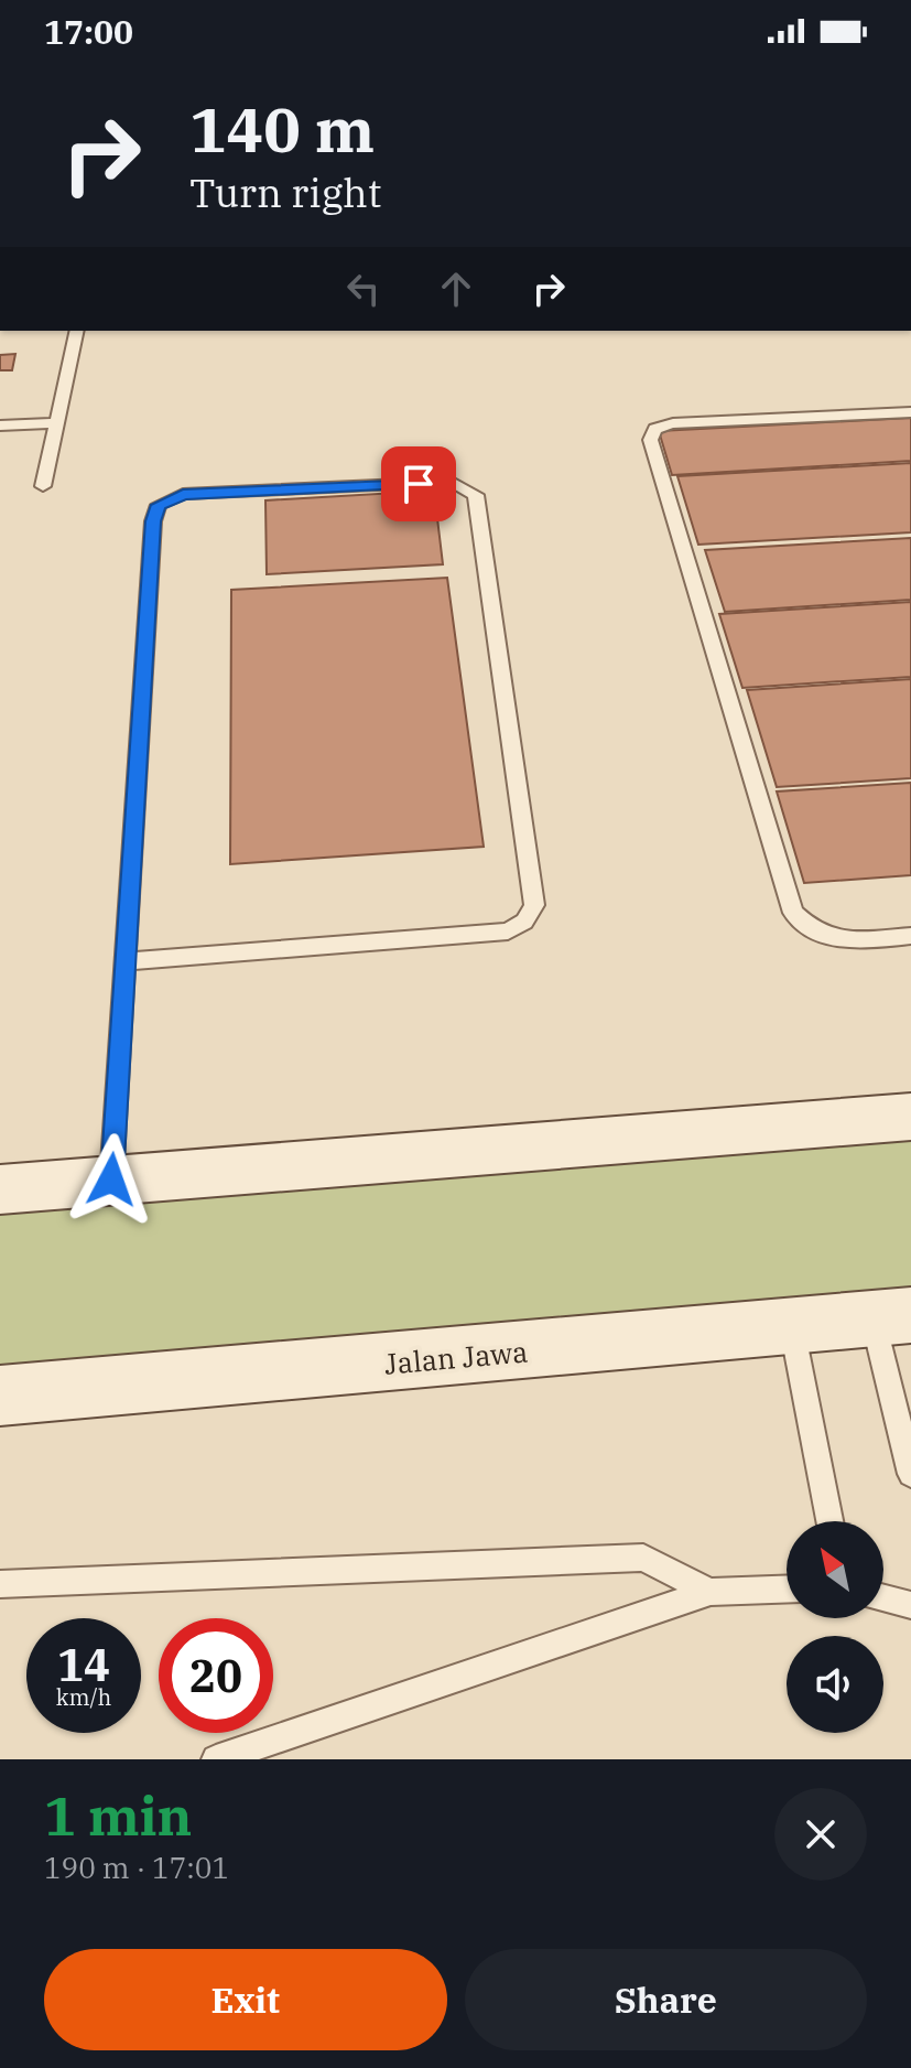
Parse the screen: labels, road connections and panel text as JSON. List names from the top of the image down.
{
  "streets": {
    "street": ["Jalan Jawa"]
  },
  "north": "top left",
  "page": {
    "status": "17:00",
    "turn": ["140 m", "Turn right"],
    "speed": "14 km/h",
    "limit": "20",
    "heading": ["1 min", "190 m · 17:01"],
    "buttons": ["Exit", "Share"]
  }
}
